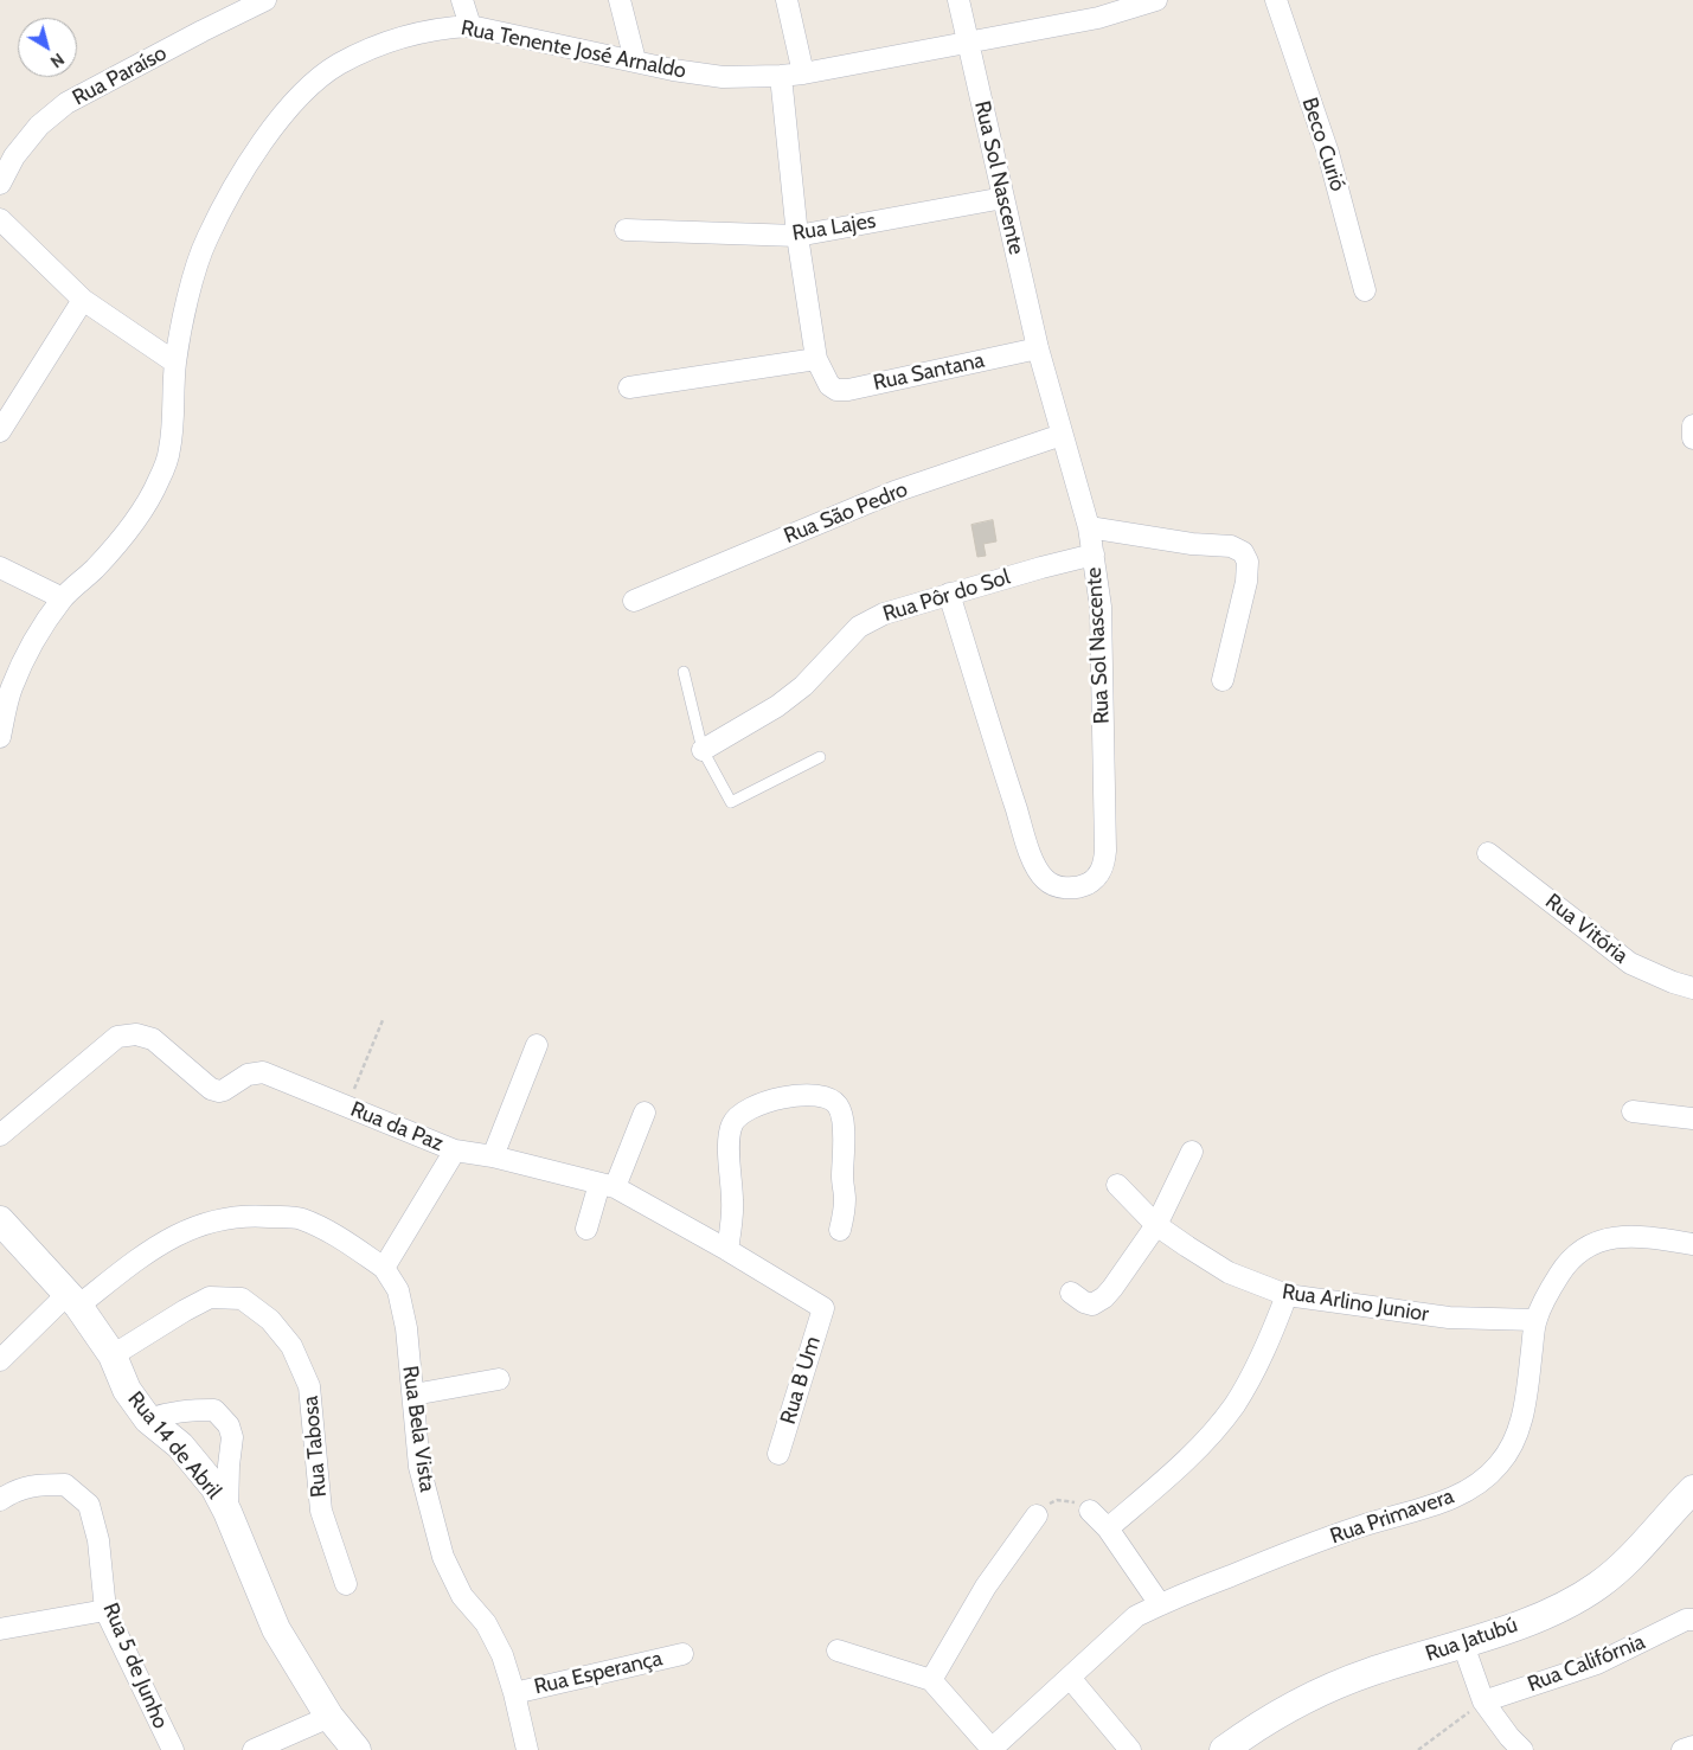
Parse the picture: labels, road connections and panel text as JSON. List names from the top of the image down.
{
  "streets": {
    "street": [
      "Rua Tenente José Arnaldo",
      "Rua Paraíso",
      "Beco Curió",
      "Rua Sol Nascente",
      "Rua Lajes",
      "Rua Santana",
      "Rua São Pedro",
      "Rua Pôr do Sol",
      "Rua Vitória",
      "Rua da Paz",
      "Rua Arlino Junior",
      "Rua B Um",
      "Rua Bela Vista",
      "Rua 14 de Abril",
      "Rua Tabosa",
      "Rua Primavera",
      "Rua Jatubú",
      "Rua Califórnia",
      "Rua 5 de Junho",
      "Rua Esperança"
    ]
  },
  "crossings": [
    ["Rua Tenente José Arnaldo", "Rua Sol Nascente"],
    ["Rua Sol Nascente", "Rua Lajes"],
    ["Rua Sol Nascente", "Rua Santana"],
    ["Rua Sol Nascente", "Rua São Pedro"],
    ["Rua Sol Nascente", "Rua Pôr do Sol"],
    ["Rua da Paz", "Rua B Um"],
    ["Rua Arlino Junior", "Rua Primavera"],
    ["Rua Bela Vista", "Rua 14 de Abril"],
    ["Rua Bela Vista", "Rua Esperança"],
    ["Rua 14 de Abril", "Rua Tabosa"]
  ],
  "north": "bottom right"
}
